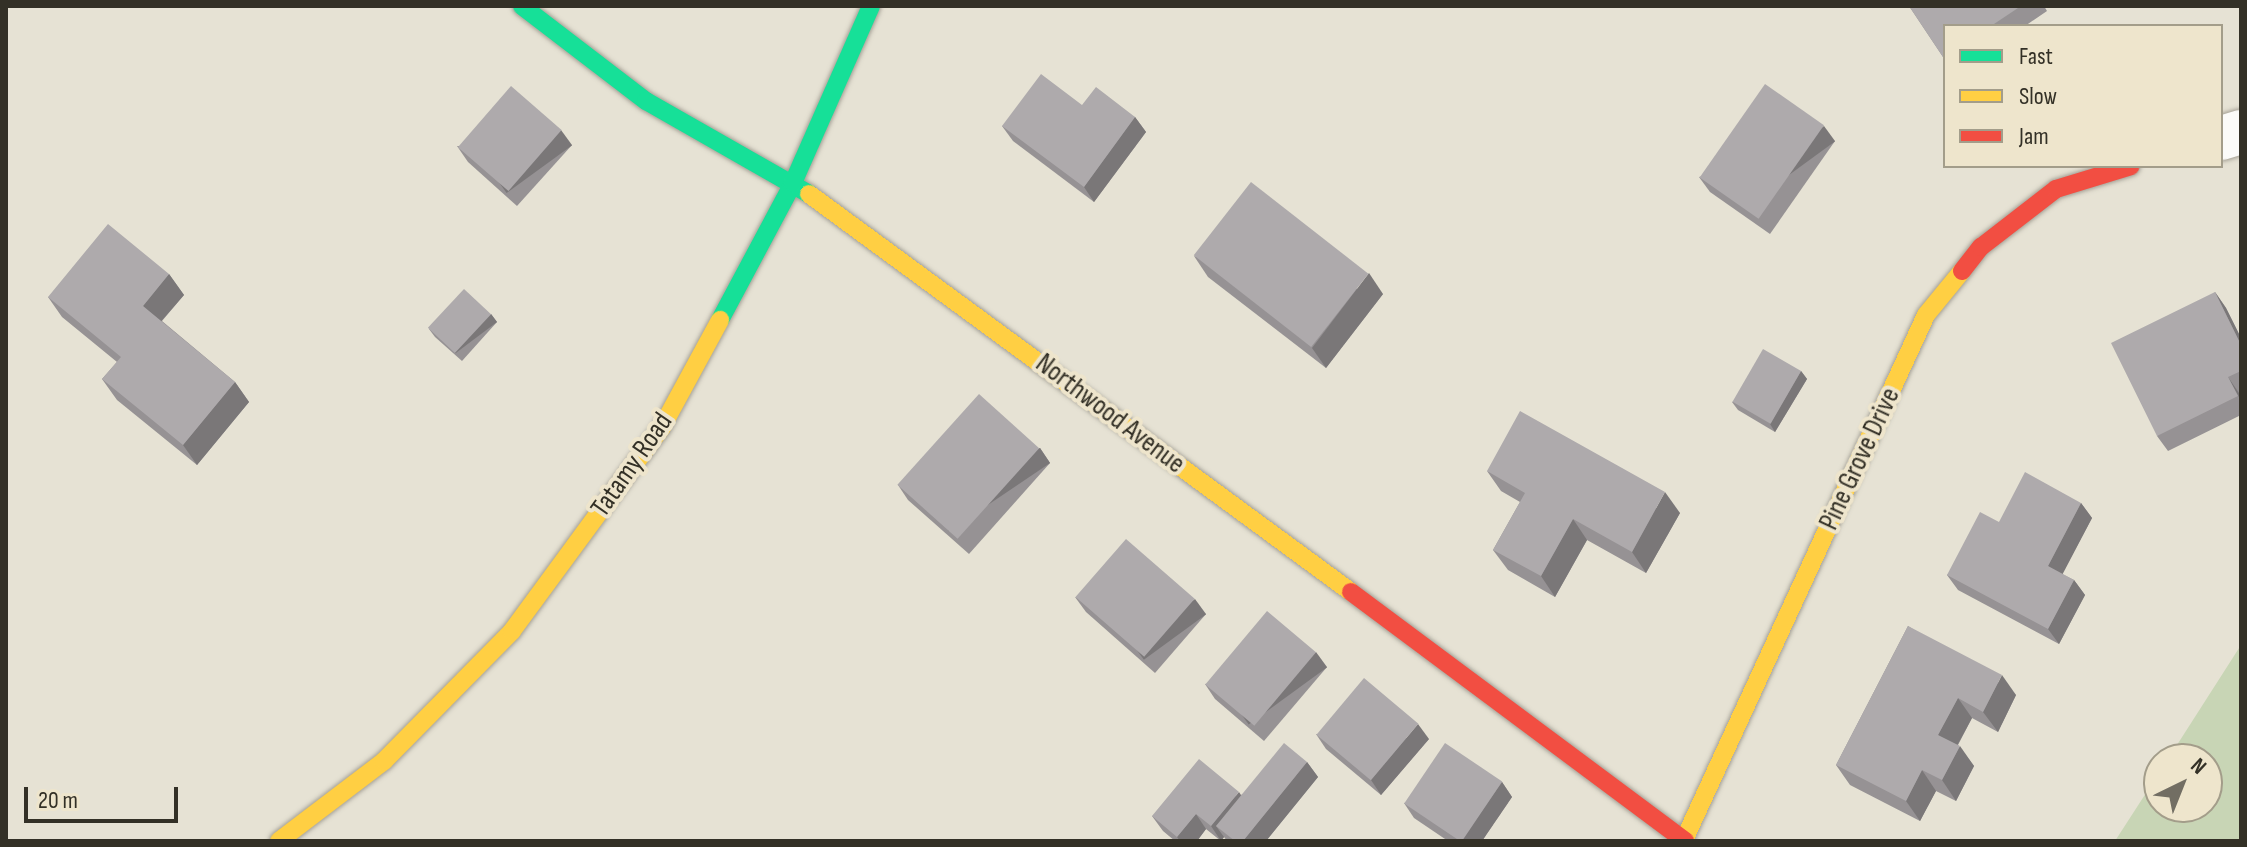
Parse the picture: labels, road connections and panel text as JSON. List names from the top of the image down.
{
  "streets": {
    "street": ["Northwood Avenue", "Pine Grove Drive", "Tatamy Road"]
  },
  "crossings": [
    ["Northwood Avenue", "Pine Grove Drive"],
    ["Northwood Avenue", "Tatamy Road"]
  ],
  "legend": ["Fast", "Slow", "Jam"],
  "scale_bar": "20 m",
  "north": "top right"
}
